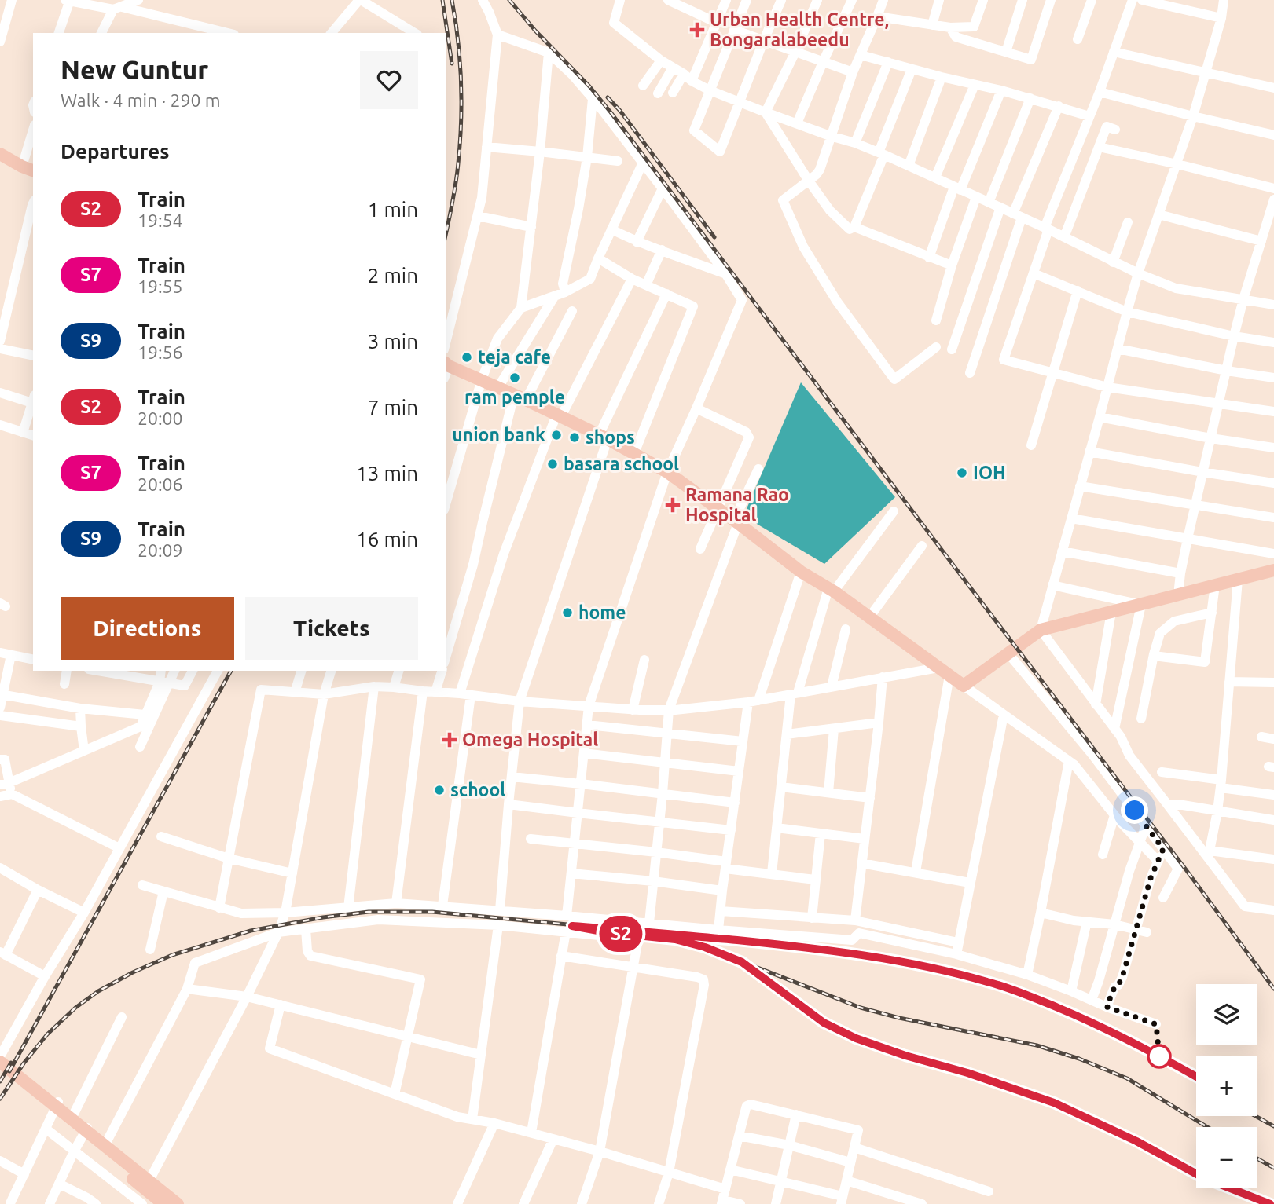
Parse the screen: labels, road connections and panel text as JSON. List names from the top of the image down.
{
  "places": {
    "health": ["Urban Health Centre, Bongaralabeedu", "Ramana Rao Hospital", "Omega Hospital"],
    "other": [
      "teja cafe",
      "ram pemple",
      "union bank",
      "shops",
      "basara school",
      "IOH",
      "home",
      "school"
    ]
  },
  "page": {
    "on_map": "S2",
    "heading": [
      ["New Guntur", "Walk · 4 min · 290 m"],
      "Departures"
    ],
    "list": [
      {
        "mark": "S2",
        "name": "Train",
        "note": "19:54",
        "value": "1 min"
      },
      {
        "mark": "S7",
        "name": "Train",
        "note": "19:55",
        "value": "2 min"
      },
      {
        "mark": "S9",
        "name": "Train",
        "note": "19:56",
        "value": "3 min"
      },
      {
        "mark": "S2",
        "name": "Train",
        "note": "20:00",
        "value": "7 min"
      },
      {
        "mark": "S7",
        "name": "Train",
        "note": "20:06",
        "value": "13 min"
      },
      {
        "mark": "S9",
        "name": "Train",
        "note": "20:09",
        "value": "16 min"
      }
    ],
    "buttons": ["Directions", "Tickets"],
    "map_buttons": ["+", "−"]
  }
}
